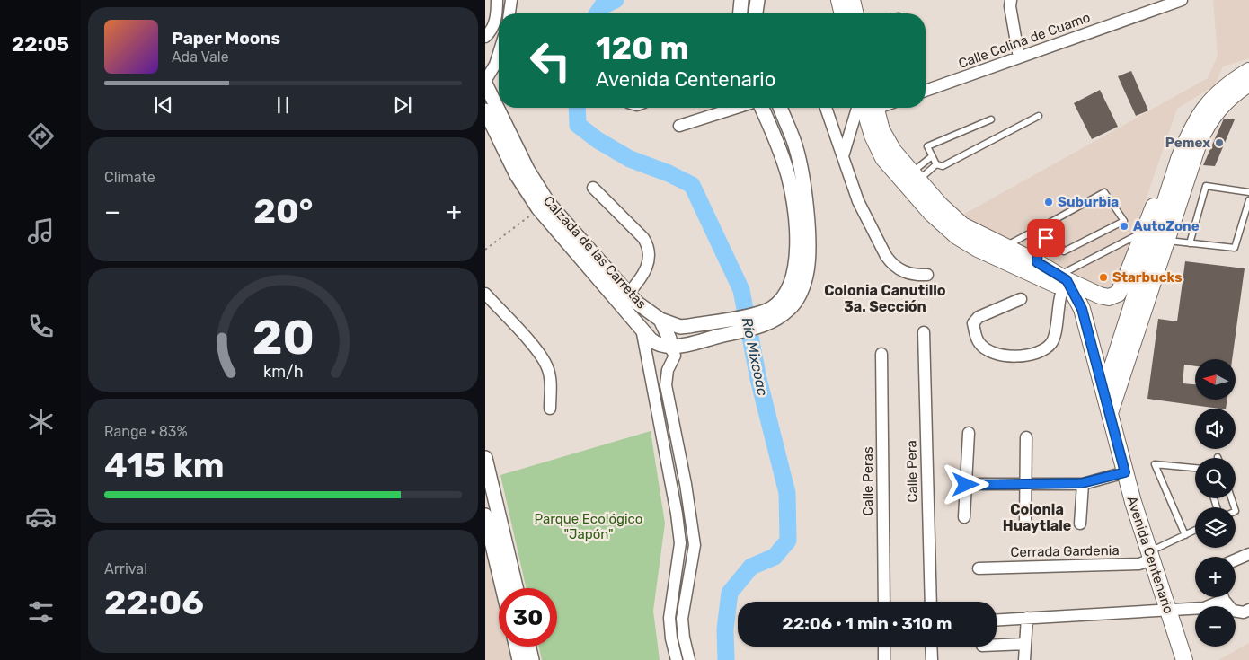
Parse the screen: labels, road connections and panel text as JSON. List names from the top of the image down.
{
  "streets": {
    "main road": ["Avenida Centenario"],
    "street": [
      "Calle Colina de Cuamo",
      "Calzada de las Carretas",
      "Calle Pera",
      "Calle Peras",
      "Cerrada Gardenia"
    ]
  },
  "crossings": [
    ["Cerrada Gardenia", "Avenida Centenario"]
  ],
  "districts": ["Colonia Canutillo 3a. Sección", "Colonia Huaytlale"],
  "water": ["Río Mixcoac"],
  "parks": ["Parque Ecológico \"Japón\""],
  "places": [
    "Pemex",
    "Suburbia",
    "AutoZone",
    "Starbucks"
  ],
  "north": "left",
  "page": {
    "tabs": "22:05",
    "turn": ["120 m", "Avenida Centenario"],
    "song": ["Paper Moons", "Ada Vale"],
    "tile": [
      "Climate",
      ["Range · 83%", "415 km"],
      ["Arrival", "22:06"]
    ],
    "heat": ["−", "20°", "+"],
    "map_buttons": ["+", "−"],
    "limit": "30",
    "trip": "22:06 · 1 min · 310 m",
    "gauge": ["20", "km/h"]
  }
}
